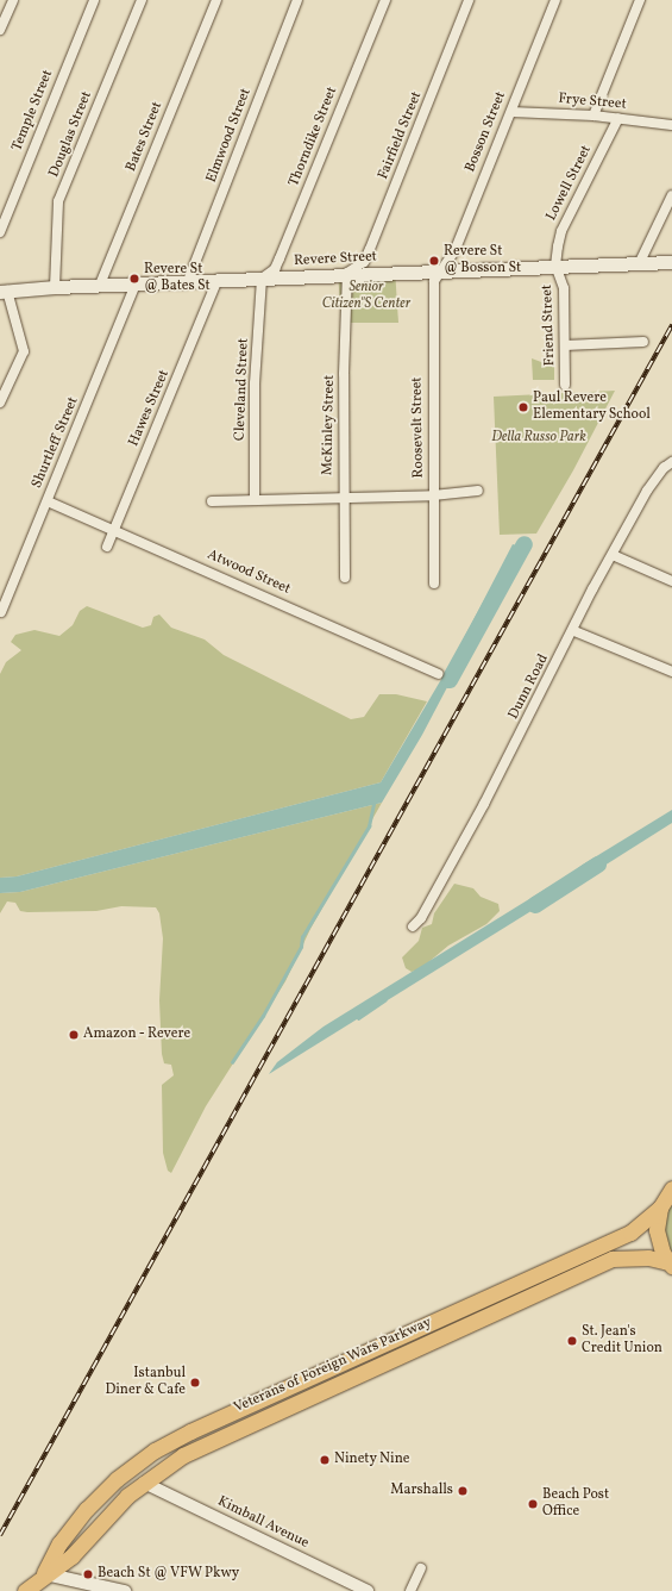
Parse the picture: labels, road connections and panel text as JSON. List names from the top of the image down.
{
  "streets": {
    "highway": ["Veterans of Foreign Wars Parkway"],
    "main road": ["Revere Street"],
    "street": [
      "Frye Street",
      "Temple Street",
      "Bosson Street",
      "Douglas Street",
      "Elmwood Street",
      "Fairfield Street",
      "Bates Street",
      "Thorndike Street",
      "Lowell Street",
      "Friend Street",
      "Cleveland Street",
      "Hawes Street",
      "McKinley Street",
      "Roosevelt Street",
      "Shurtleff Street",
      "Atwood Street",
      "Dunn Road",
      "Kimball Avenue"
    ]
  },
  "crossings": [
    ["Frye Street", "Bosson Street"],
    ["Frye Street", "Lowell Street"],
    ["Bosson Street", "Revere Street"],
    ["Bosson Street", "Roosevelt Street"],
    ["Douglas Street", "Revere Street"],
    ["Elmwood Street", "Revere Street"],
    ["Fairfield Street", "Revere Street"],
    ["Fairfield Street", "McKinley Street"],
    ["Bates Street", "Revere Street"],
    ["Thorndike Street", "Revere Street"],
    ["Thorndike Street", "Cleveland Street"],
    ["Lowell Street", "Revere Street"],
    ["Lowell Street", "Friend Street"],
    ["Revere Street", "Friend Street"],
    ["Revere Street", "Cleveland Street"],
    ["Revere Street", "Hawes Street"],
    ["Revere Street", "McKinley Street"],
    ["Revere Street", "Roosevelt Street"],
    ["Revere Street", "Shurtleff Street"],
    ["Hawes Street", "Atwood Street"],
    ["Shurtleff Street", "Atwood Street"],
    ["Veterans of Foreign Wars Parkway", "Kimball Avenue"]
  ],
  "parks": ["Senior Citizen\"S Center", "Della Russo Park"],
  "places": [
    "Revere St @ Bosson St",
    "Revere St @ Bates St",
    "Paul Revere Elementary School",
    "Amazon - Revere",
    "St. Jean's Credit Union",
    "Istanbul Diner & Cafe",
    "Ninety Nine",
    "Marshalls",
    "Beach Post Office",
    "Beach St @ VFW Pkwy"
  ]
}
